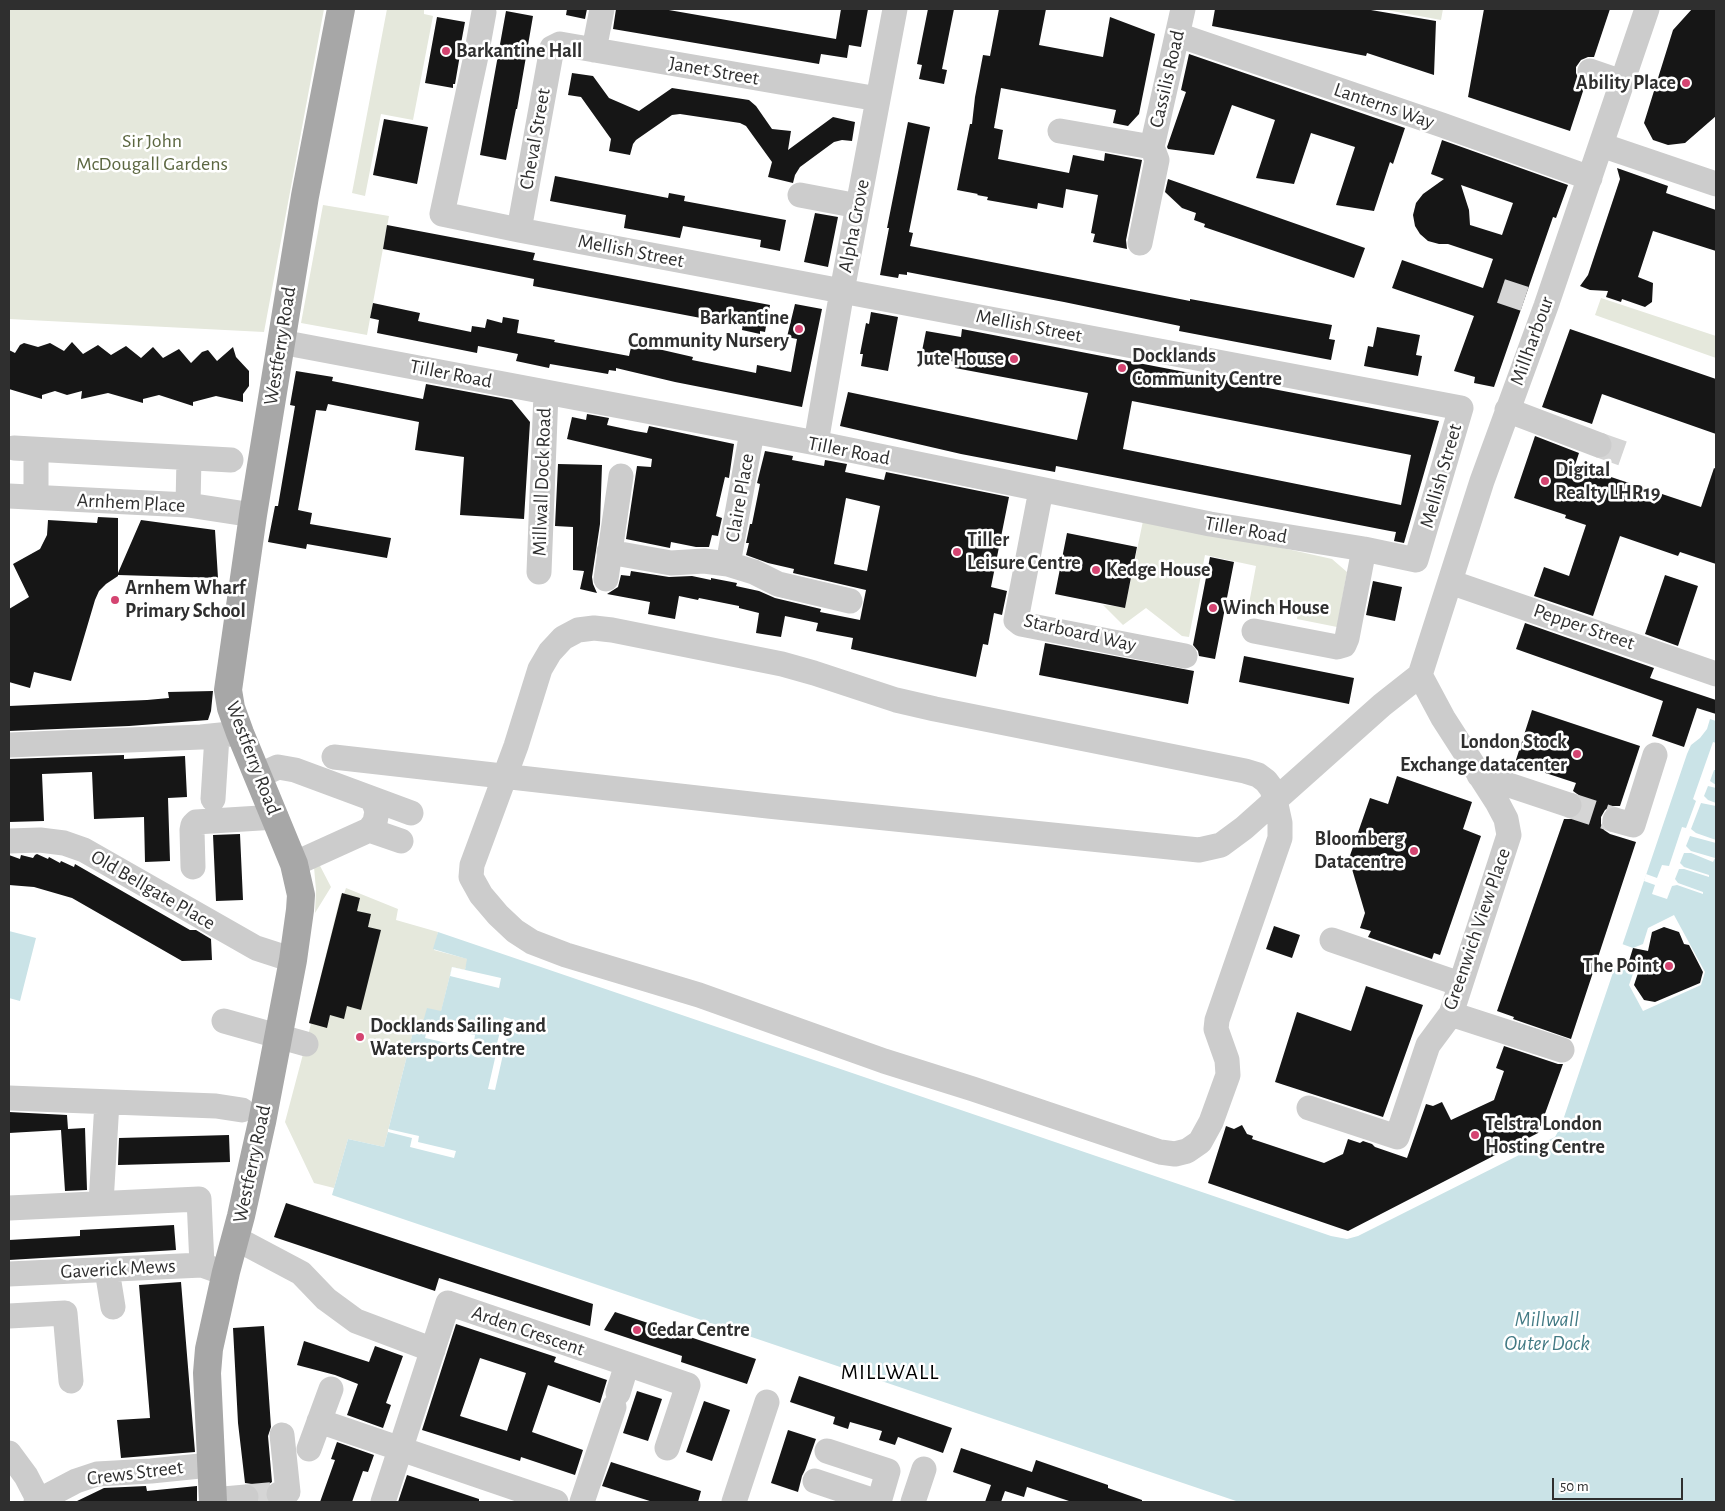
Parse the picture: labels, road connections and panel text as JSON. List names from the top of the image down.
{
  "streets": {
    "main road": ["Westferry Road"],
    "street": [
      "Janet Street",
      "Cassilis Road",
      "Lanterns Way",
      "Cheval Street",
      "Alpha Grove",
      "Mellish Street",
      "Millharbour",
      "Tiller Road",
      "Millwall Dock Road",
      "Claire Place",
      "Arnhem Place",
      "Pepper Street",
      "Starboard Way",
      "Old Bellgate Place",
      "Greenwich View Place",
      "Gaverick Mews",
      "Arden Crescent",
      "Crews Street"
    ]
  },
  "crossings": [
    ["Janet Street", "Cheval Street"],
    ["Janet Street", "Alpha Grove"],
    ["Cassilis Road", "Lanterns Way"],
    ["Lanterns Way", "Millharbour"],
    ["Cheval Street", "Mellish Street"],
    ["Alpha Grove", "Mellish Street"],
    ["Alpha Grove", "Tiller Road"],
    ["Mellish Street", "Tiller Road"],
    ["Millharbour", "Pepper Street"],
    ["Millharbour", "Greenwich View Place"],
    ["Westferry Road", "Tiller Road"],
    ["Westferry Road", "Arnhem Place"],
    ["Westferry Road", "Old Bellgate Place"],
    ["Westferry Road", "Gaverick Mews"],
    ["Westferry Road", "Crews Street"],
    ["Tiller Road", "Millwall Dock Road"],
    ["Tiller Road", "Claire Place"],
    ["Tiller Road", "Starboard Way"]
  ],
  "districts": ["MILLWALL"],
  "water": ["Millwall Outer Dock"],
  "parks": ["Sir John McDougall Gardens"],
  "places": [
    "Barkantine Hall",
    "Ability Place",
    "Barkantine Community Nursery",
    "Jute House",
    "Docklands Community Centre",
    "Digital Realty LHR19",
    "Tiller Leisure Centre",
    "Kedge House",
    "Arnhem Wharf Primary School",
    "Winch House",
    "London Stock Exchange datacenter",
    "Bloomberg Datacentre",
    "The Point",
    "Docklands Sailing and Watersports Centre",
    "Telstra London Hosting Centre",
    "Cedar Centre"
  ],
  "scale_bar": "50 m"
}
